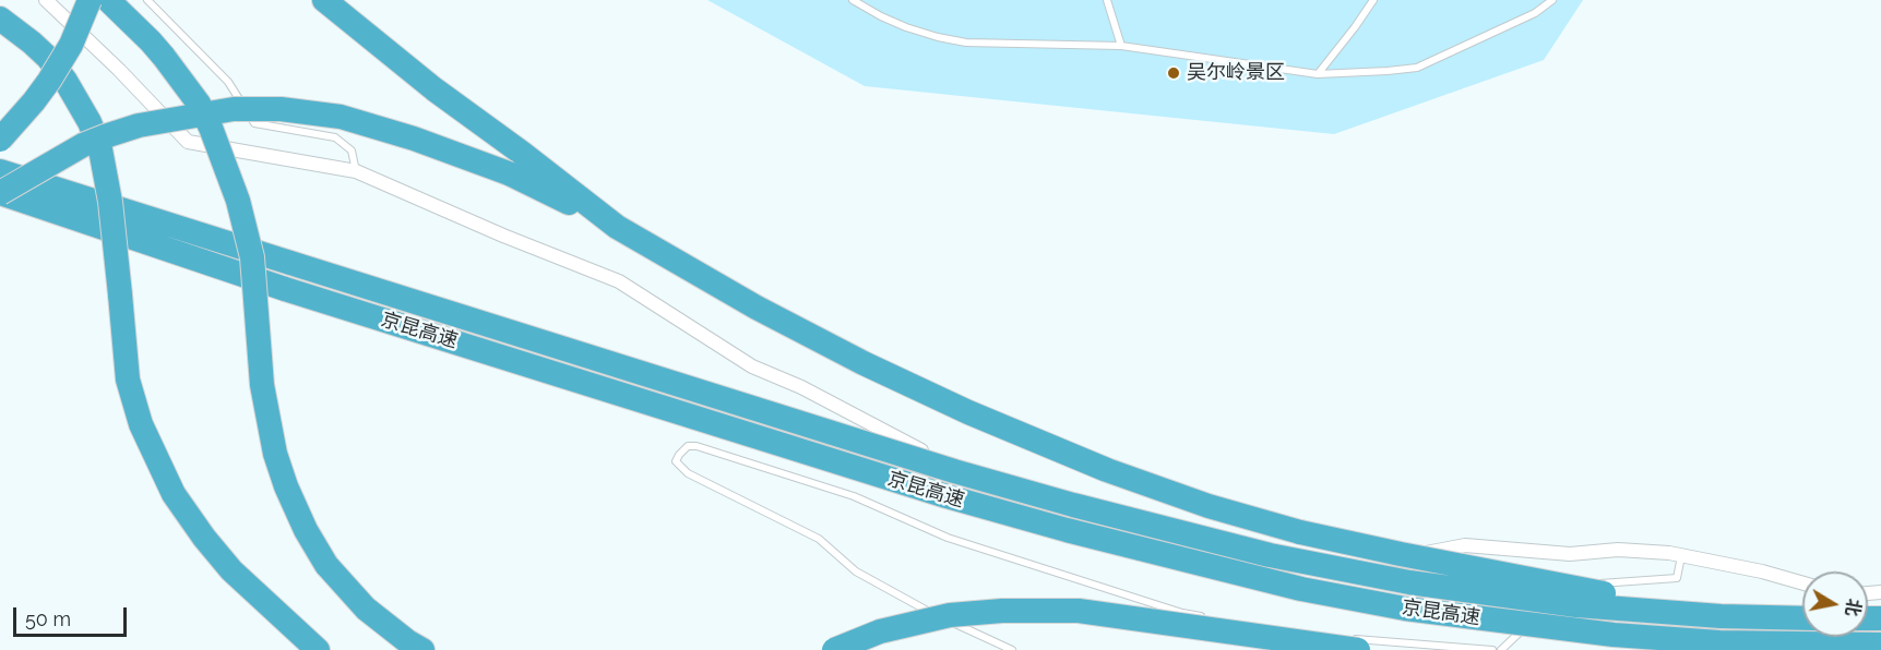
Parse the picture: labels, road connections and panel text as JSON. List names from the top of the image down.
{
  "streets": {
    "highway": ["京昆高速"]
  },
  "places": ["吴尔岭景区"],
  "scale_bar": "50 m",
  "north": "right"
}
